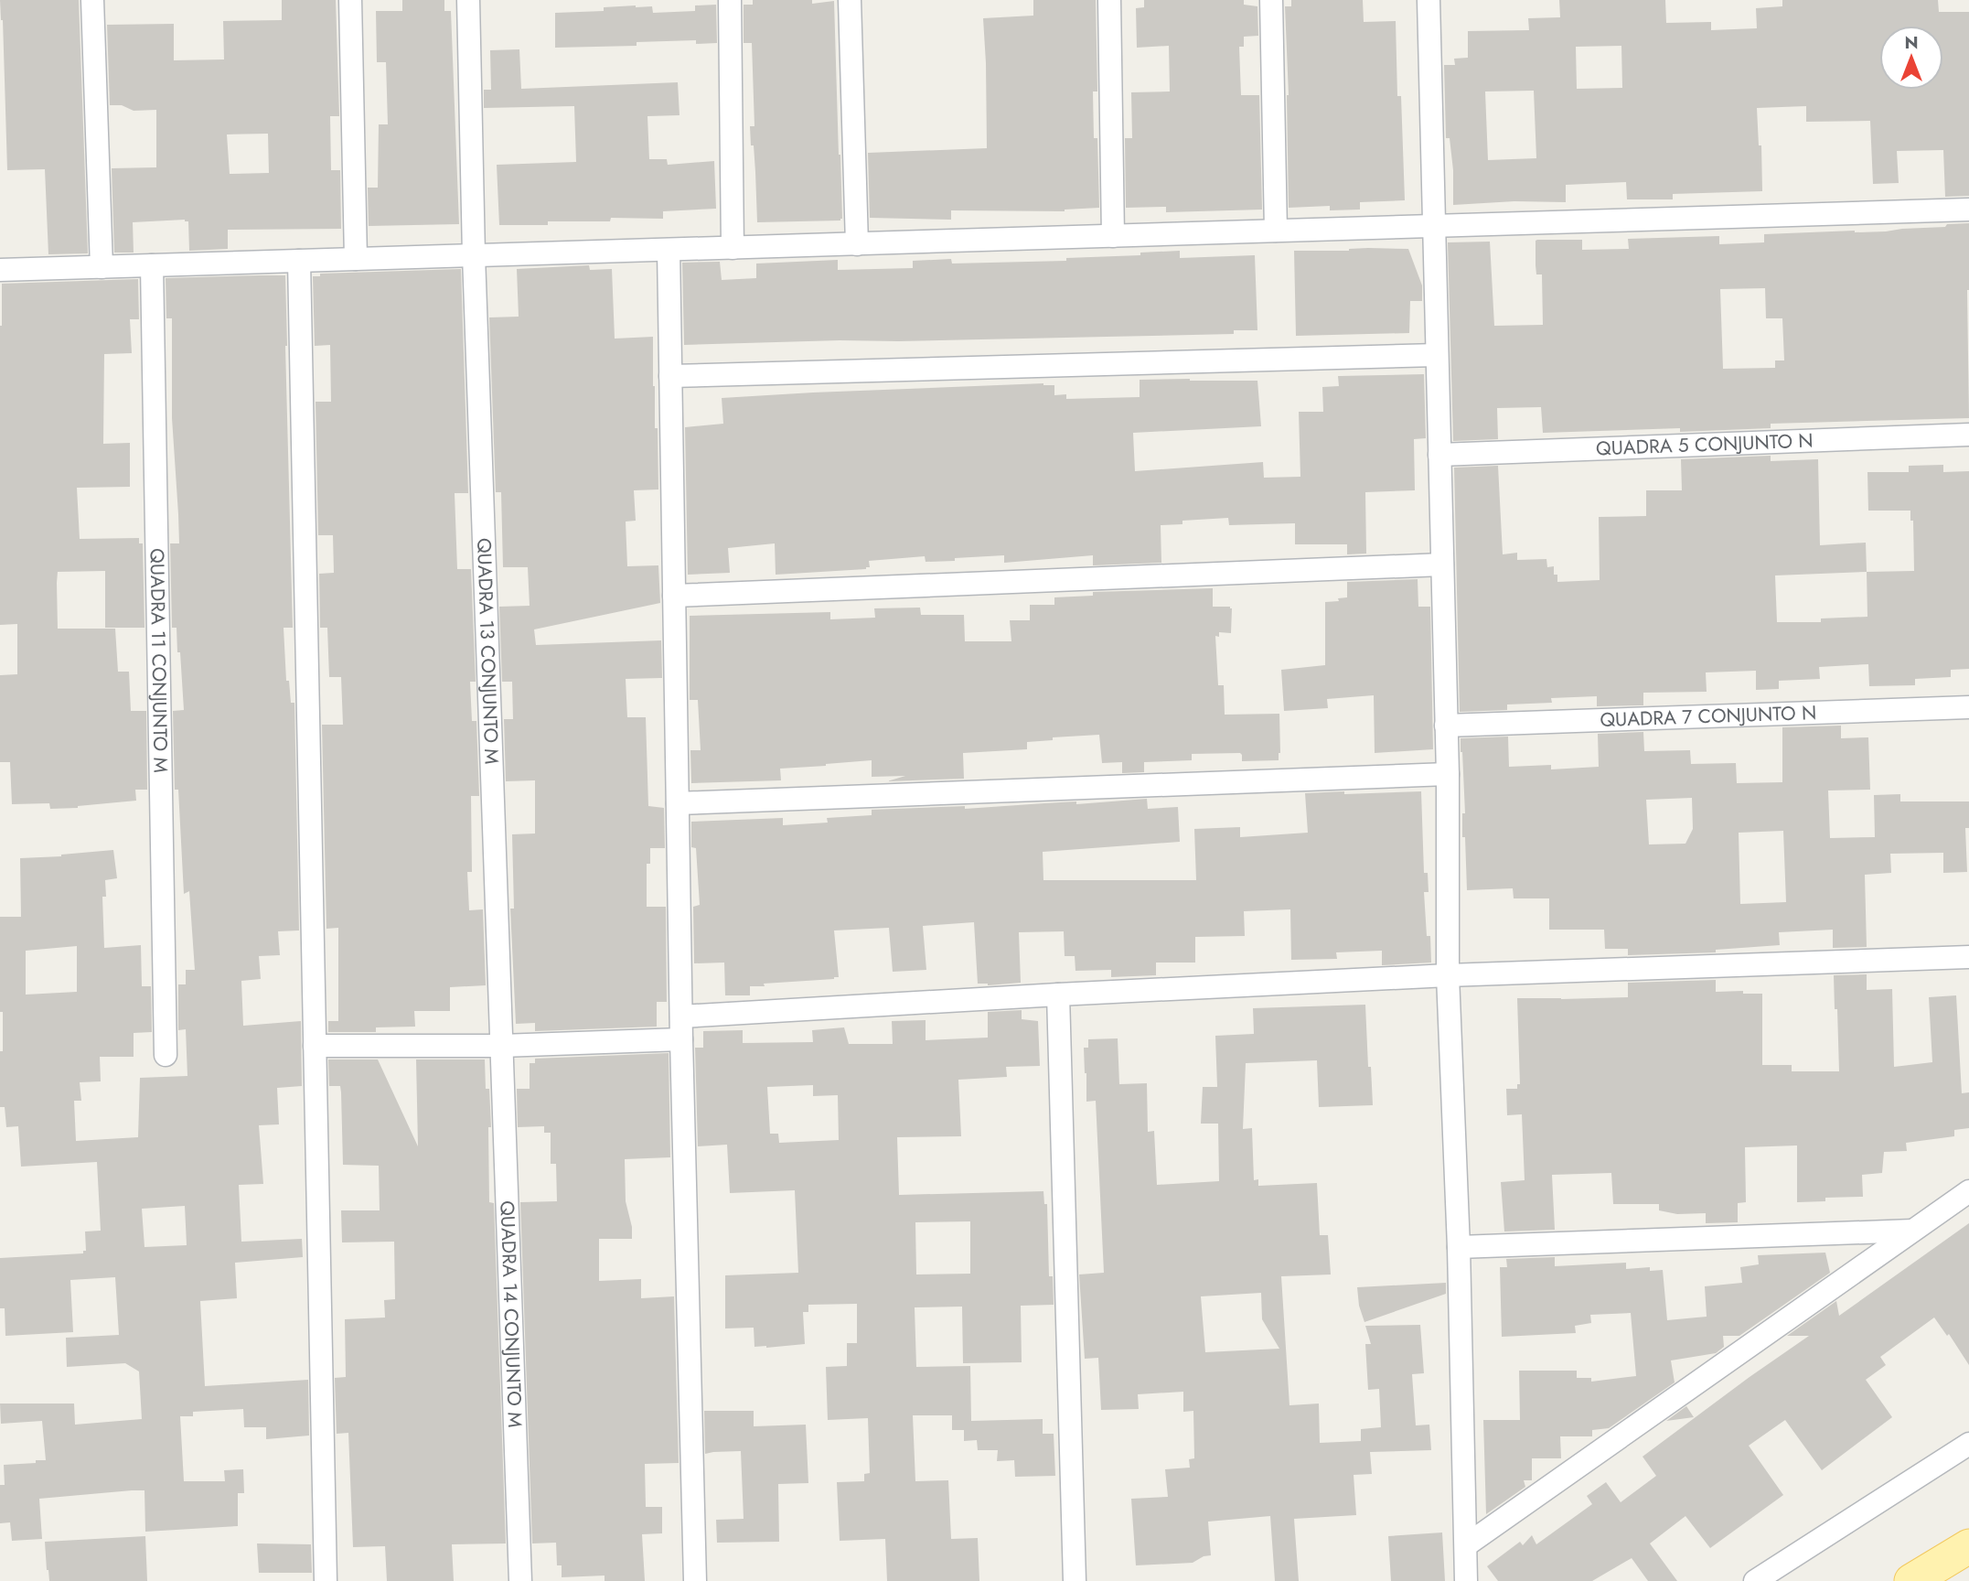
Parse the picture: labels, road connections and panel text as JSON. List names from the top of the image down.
{
  "streets": {
    "street": [
      "QUADRA 5 CONJUNTO N",
      "QUADRA 13 CONJUNTO M",
      "QUADRA 11 CONJUNTO M",
      "QUADRA 7 CONJUNTO N",
      "QUADRA 14 CONJUNTO M"
    ]
  },
  "crossings": [
    ["QUADRA 13 CONJUNTO M", "QUADRA 14 CONJUNTO M"]
  ],
  "north": "top"
}
